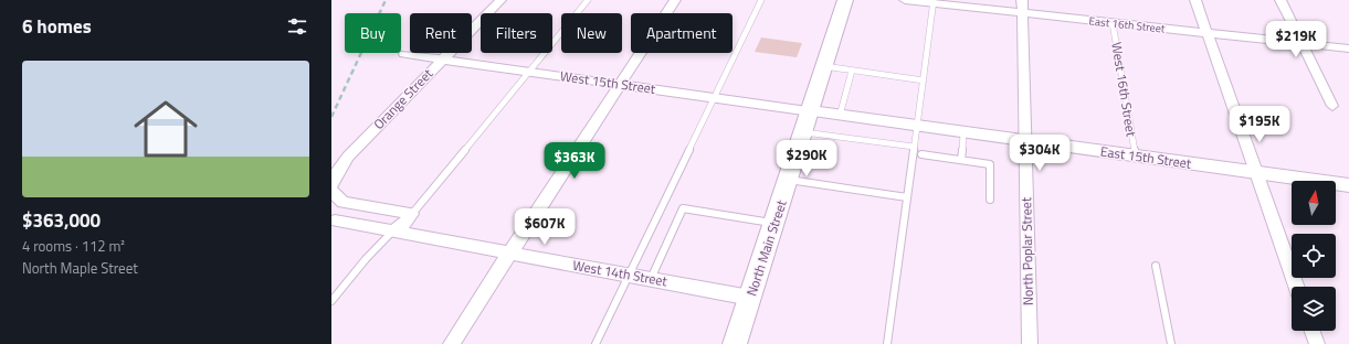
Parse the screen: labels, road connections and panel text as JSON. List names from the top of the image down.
{
  "streets": {
    "main road": ["North Main Street"],
    "street": [
      "East 16th Street",
      "West 15th Street",
      "Orange Street",
      "East 15th Street",
      "North Poplar Street",
      "West 14th Street"
    ],
    "lane": ["West 16th Street"]
  },
  "crossings": [
    ["East 16th Street", "West 16th Street"],
    ["East 16th Street", "North Poplar Street"],
    ["West 15th Street", "Orange Street"],
    ["West 15th Street", "East 15th Street"],
    ["West 15th Street", "North Main Street"],
    ["West 16th Street", "East 15th Street"],
    ["East 15th Street", "North Main Street"],
    ["East 15th Street", "North Poplar Street"],
    ["North Main Street", "West 14th Street"]
  ],
  "north": "top",
  "page": {
    "heading": "6 homes",
    "chip": [
      "Buy",
      "Rent",
      "Filters",
      "New",
      "Apartment"
    ],
    "price": [
      "$219K",
      "$195K",
      "$304K",
      "$290K",
      "$363K",
      "$607K"
    ],
    "list": [
      {
        "name": "$363,000",
        "note": "4 rooms · 112 m² · North Maple Street"
      }
    ]
  }
}
